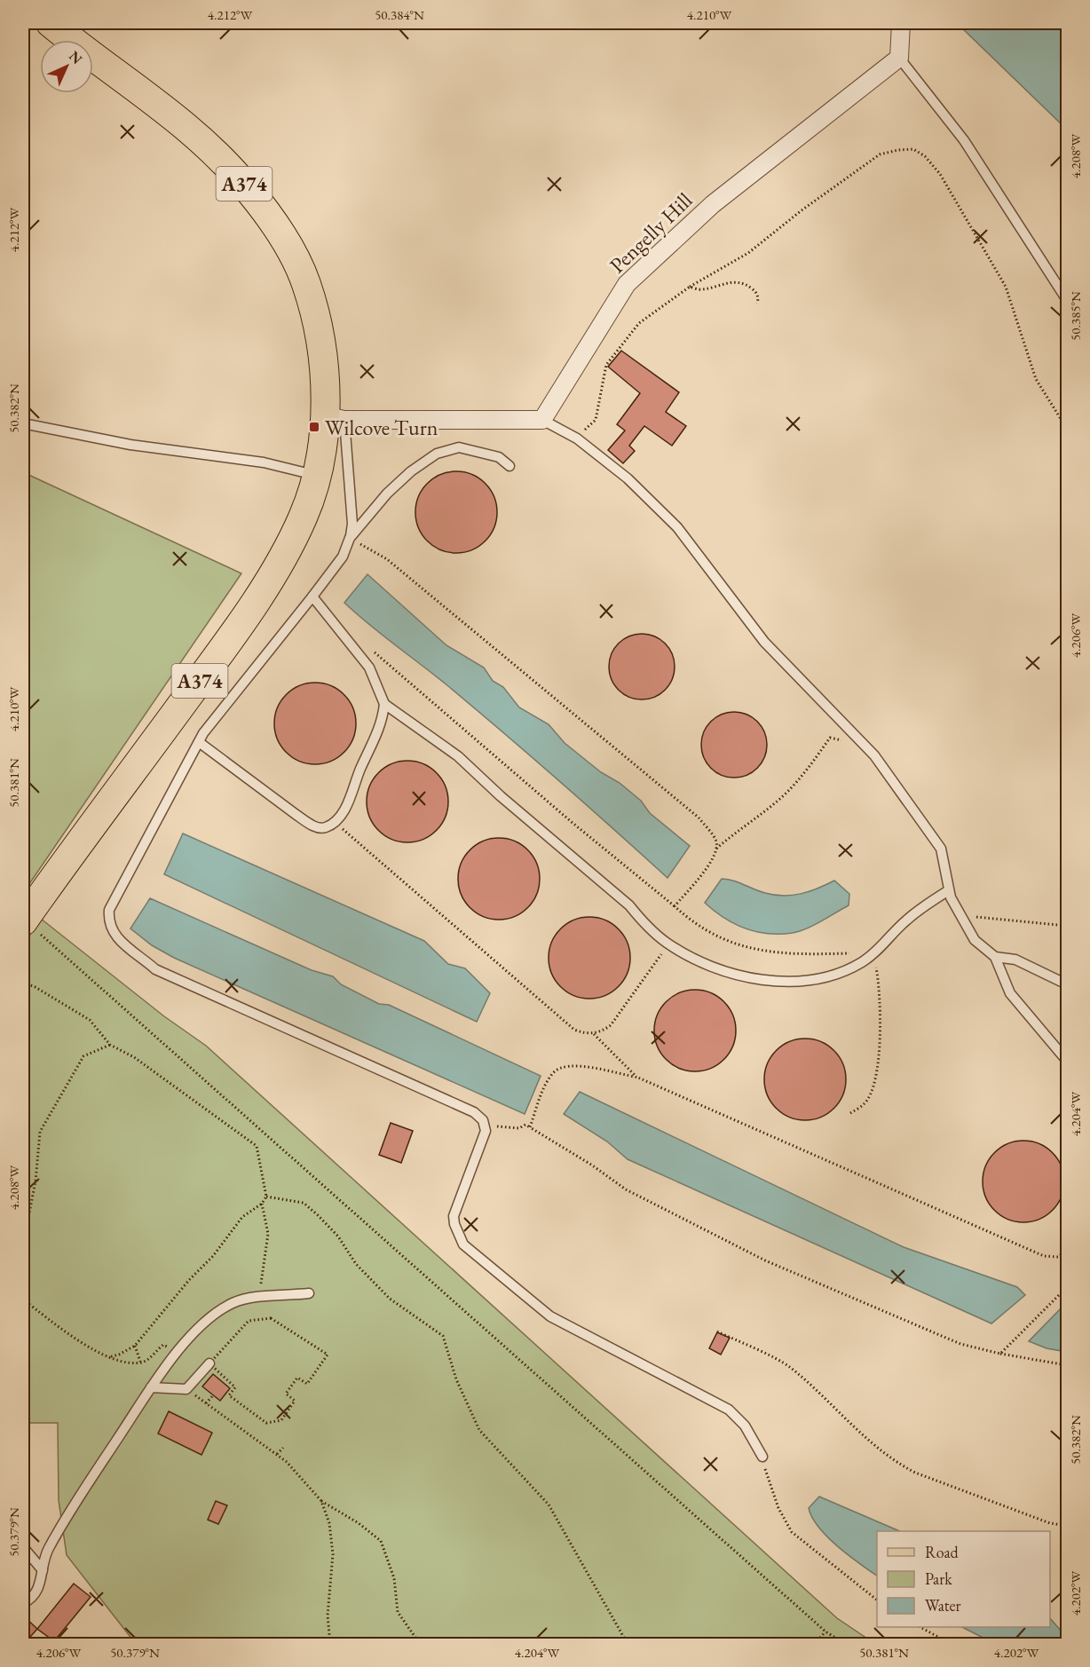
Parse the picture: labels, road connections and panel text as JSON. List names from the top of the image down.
{
  "streets": {
    "main road": ["A374"],
    "street": ["Pengelly Hill"]
  },
  "places": {
    "transit": ["Wilcove Turn"]
  },
  "legend": ["Road", "Park", "Water"],
  "north": "top right",
  "coordinates": [
    "4.212°W",
    "50.384°N",
    "4.210°W",
    "4.208°W",
    "50.385°N",
    "50.382°N",
    "4.206°W",
    "50.381°N",
    "4.204°W",
    "50.379°N",
    "4.202°W"
  ]
}
